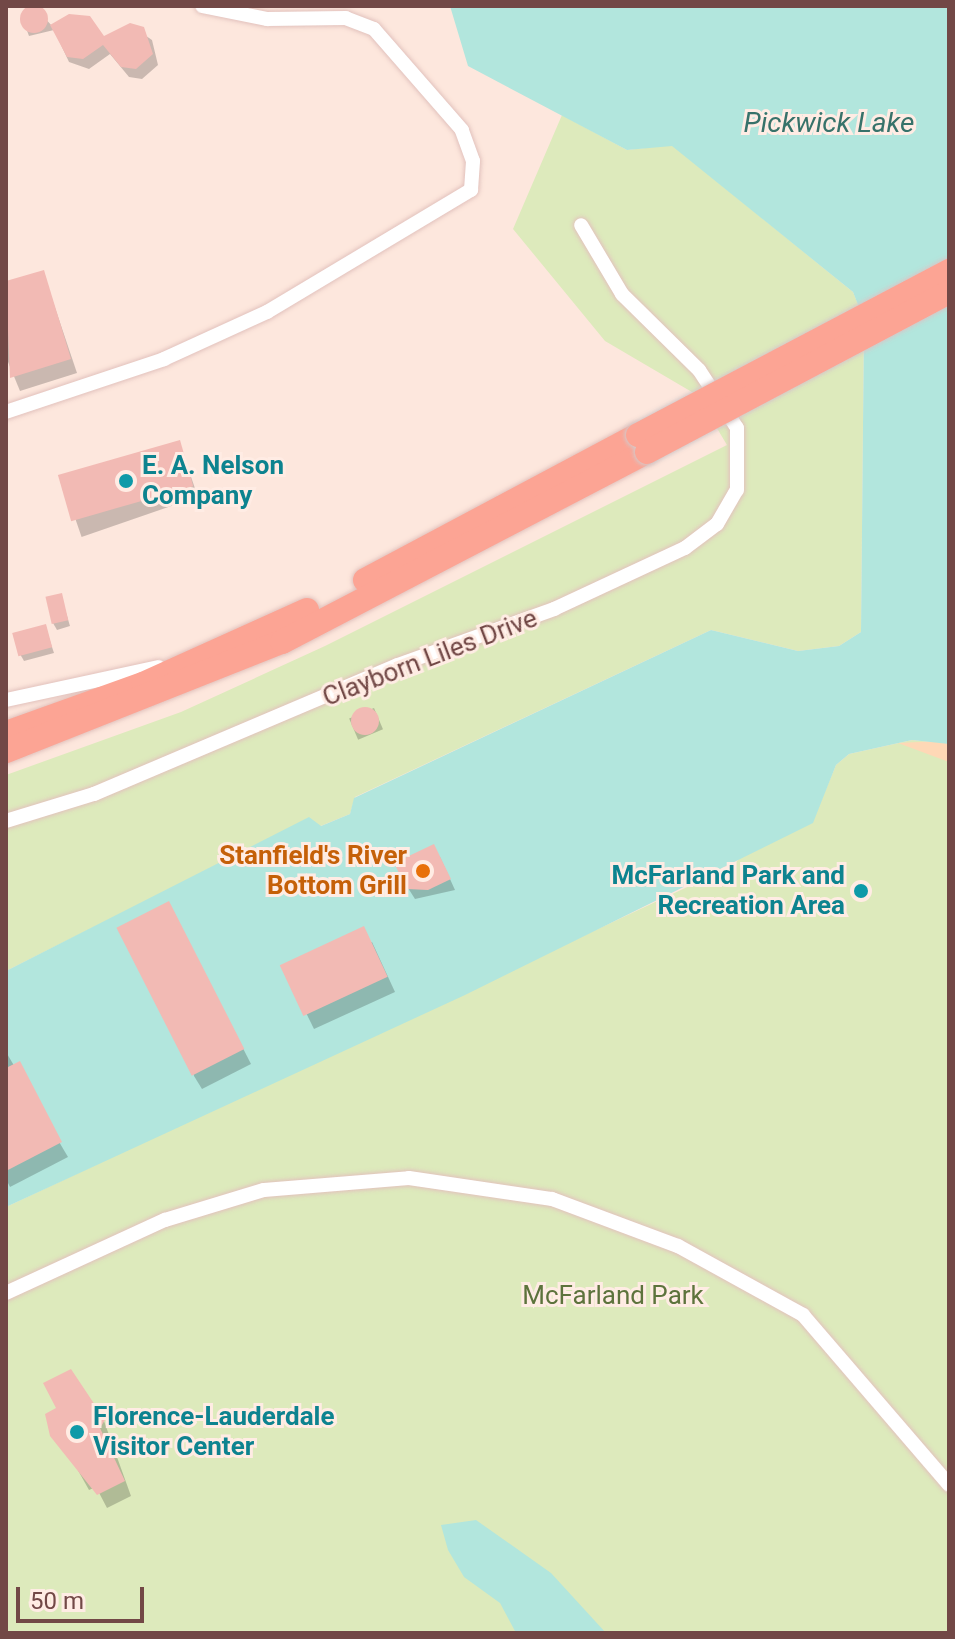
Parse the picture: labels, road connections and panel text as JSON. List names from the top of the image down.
{
  "streets": {
    "street": ["Clayborn Liles Drive"]
  },
  "water": ["Pickwick Lake"],
  "parks": ["McFarland Park"],
  "places": [
    "E. A. Nelson Company",
    "Stanfield's River Bottom Grill",
    "McFarland Park and Recreation Area",
    "Florence-Lauderdale Visitor Center"
  ],
  "scale_bar": "50 m"
}
